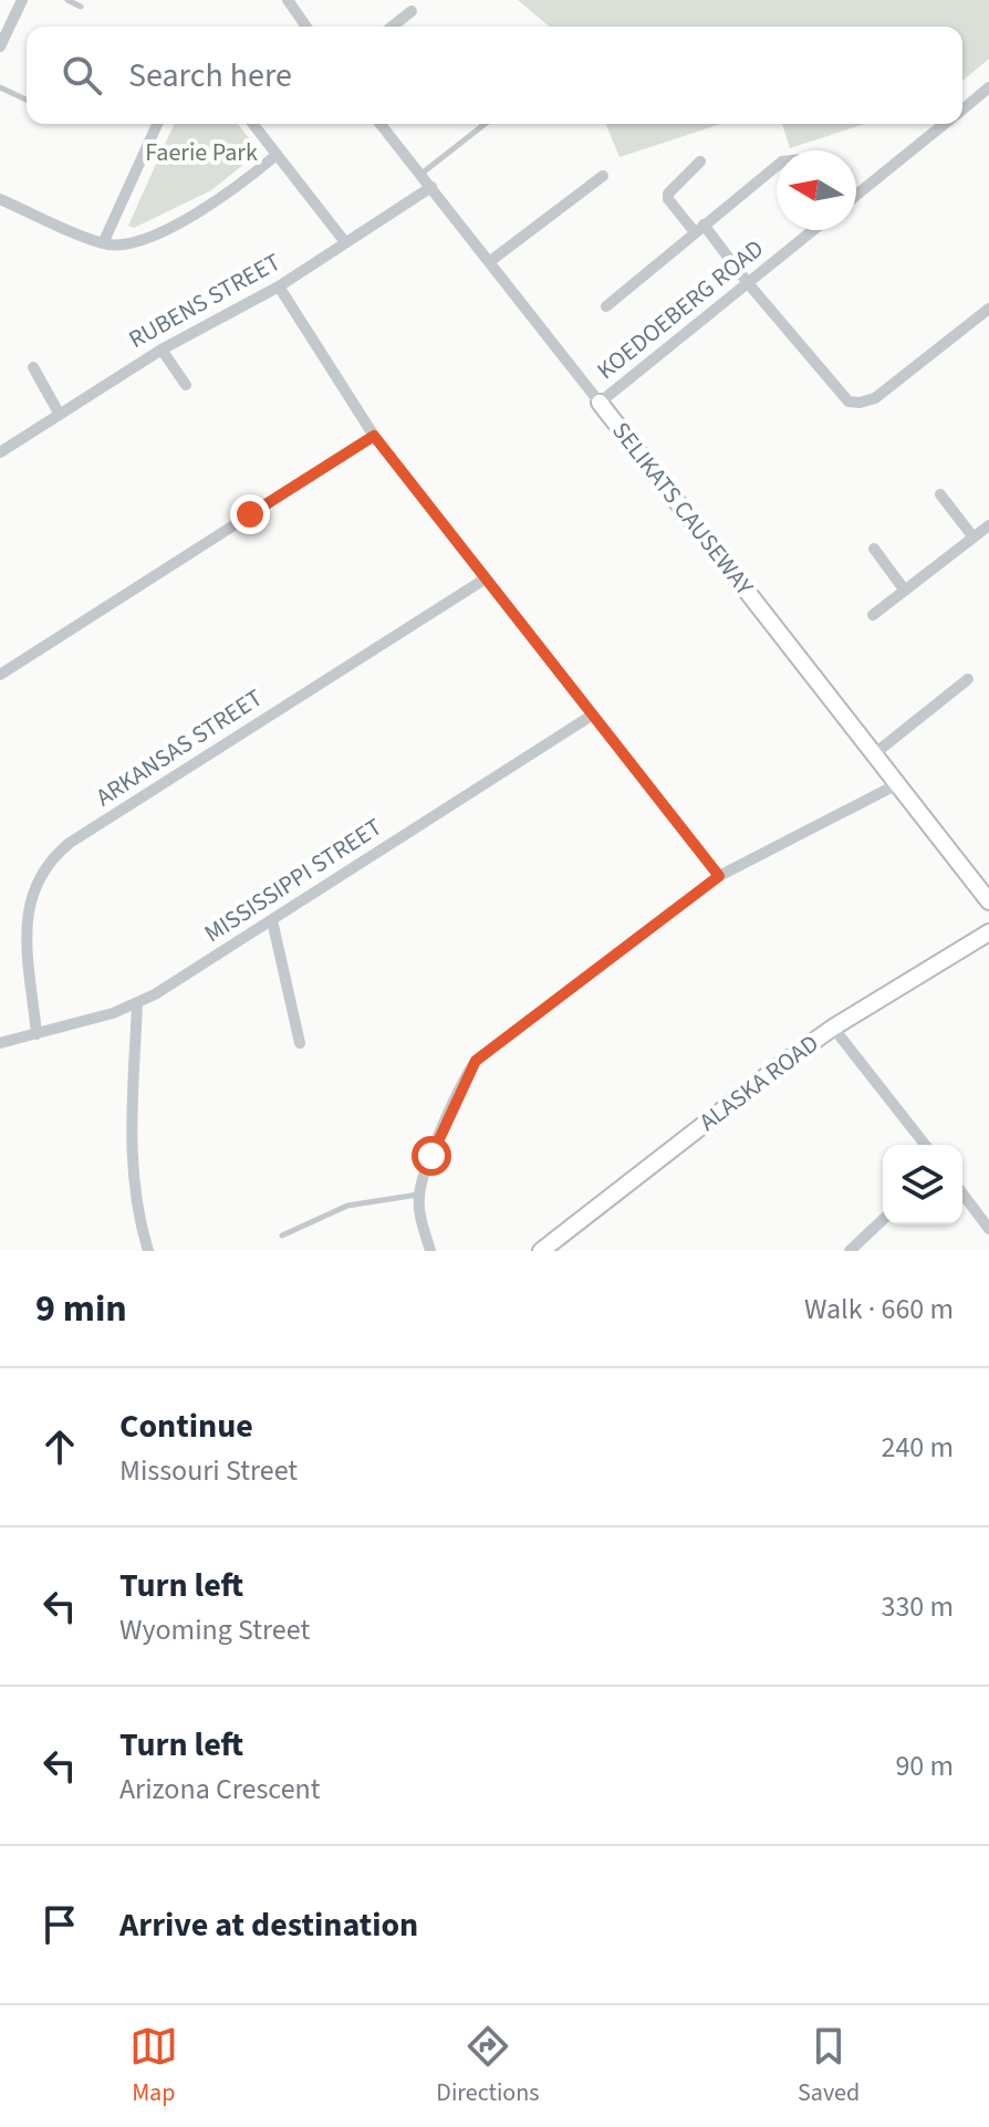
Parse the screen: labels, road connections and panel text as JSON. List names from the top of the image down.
{
  "streets": {
    "street": [
      "RUBENS STREET",
      "KOEDOEBERG ROAD",
      "SELIKATS CAUSEWAY",
      "ARKANSAS STREET",
      "MISSISSIPPI STREET",
      "ALASKA ROAD"
    ]
  },
  "crossings": [
    ["RUBENS STREET", "SELIKATS CAUSEWAY"],
    ["KOEDOEBERG ROAD", "SELIKATS CAUSEWAY"],
    ["ARKANSAS STREET", "MISSISSIPPI STREET"]
  ],
  "parks": ["Faerie Park"],
  "north": "left",
  "page": {
    "search": "Search here",
    "heading": ["9 min", "Walk · 660 m"],
    "list": [
      ["Continue", "Missouri Street", "240 m"],
      ["Turn left", "Wyoming Street", "330 m"],
      ["Turn left", "Arizona Crescent", "90 m"],
      "Arrive at destination"
    ],
    "nav": ["Map", "Directions", "Saved"]
  }
}
